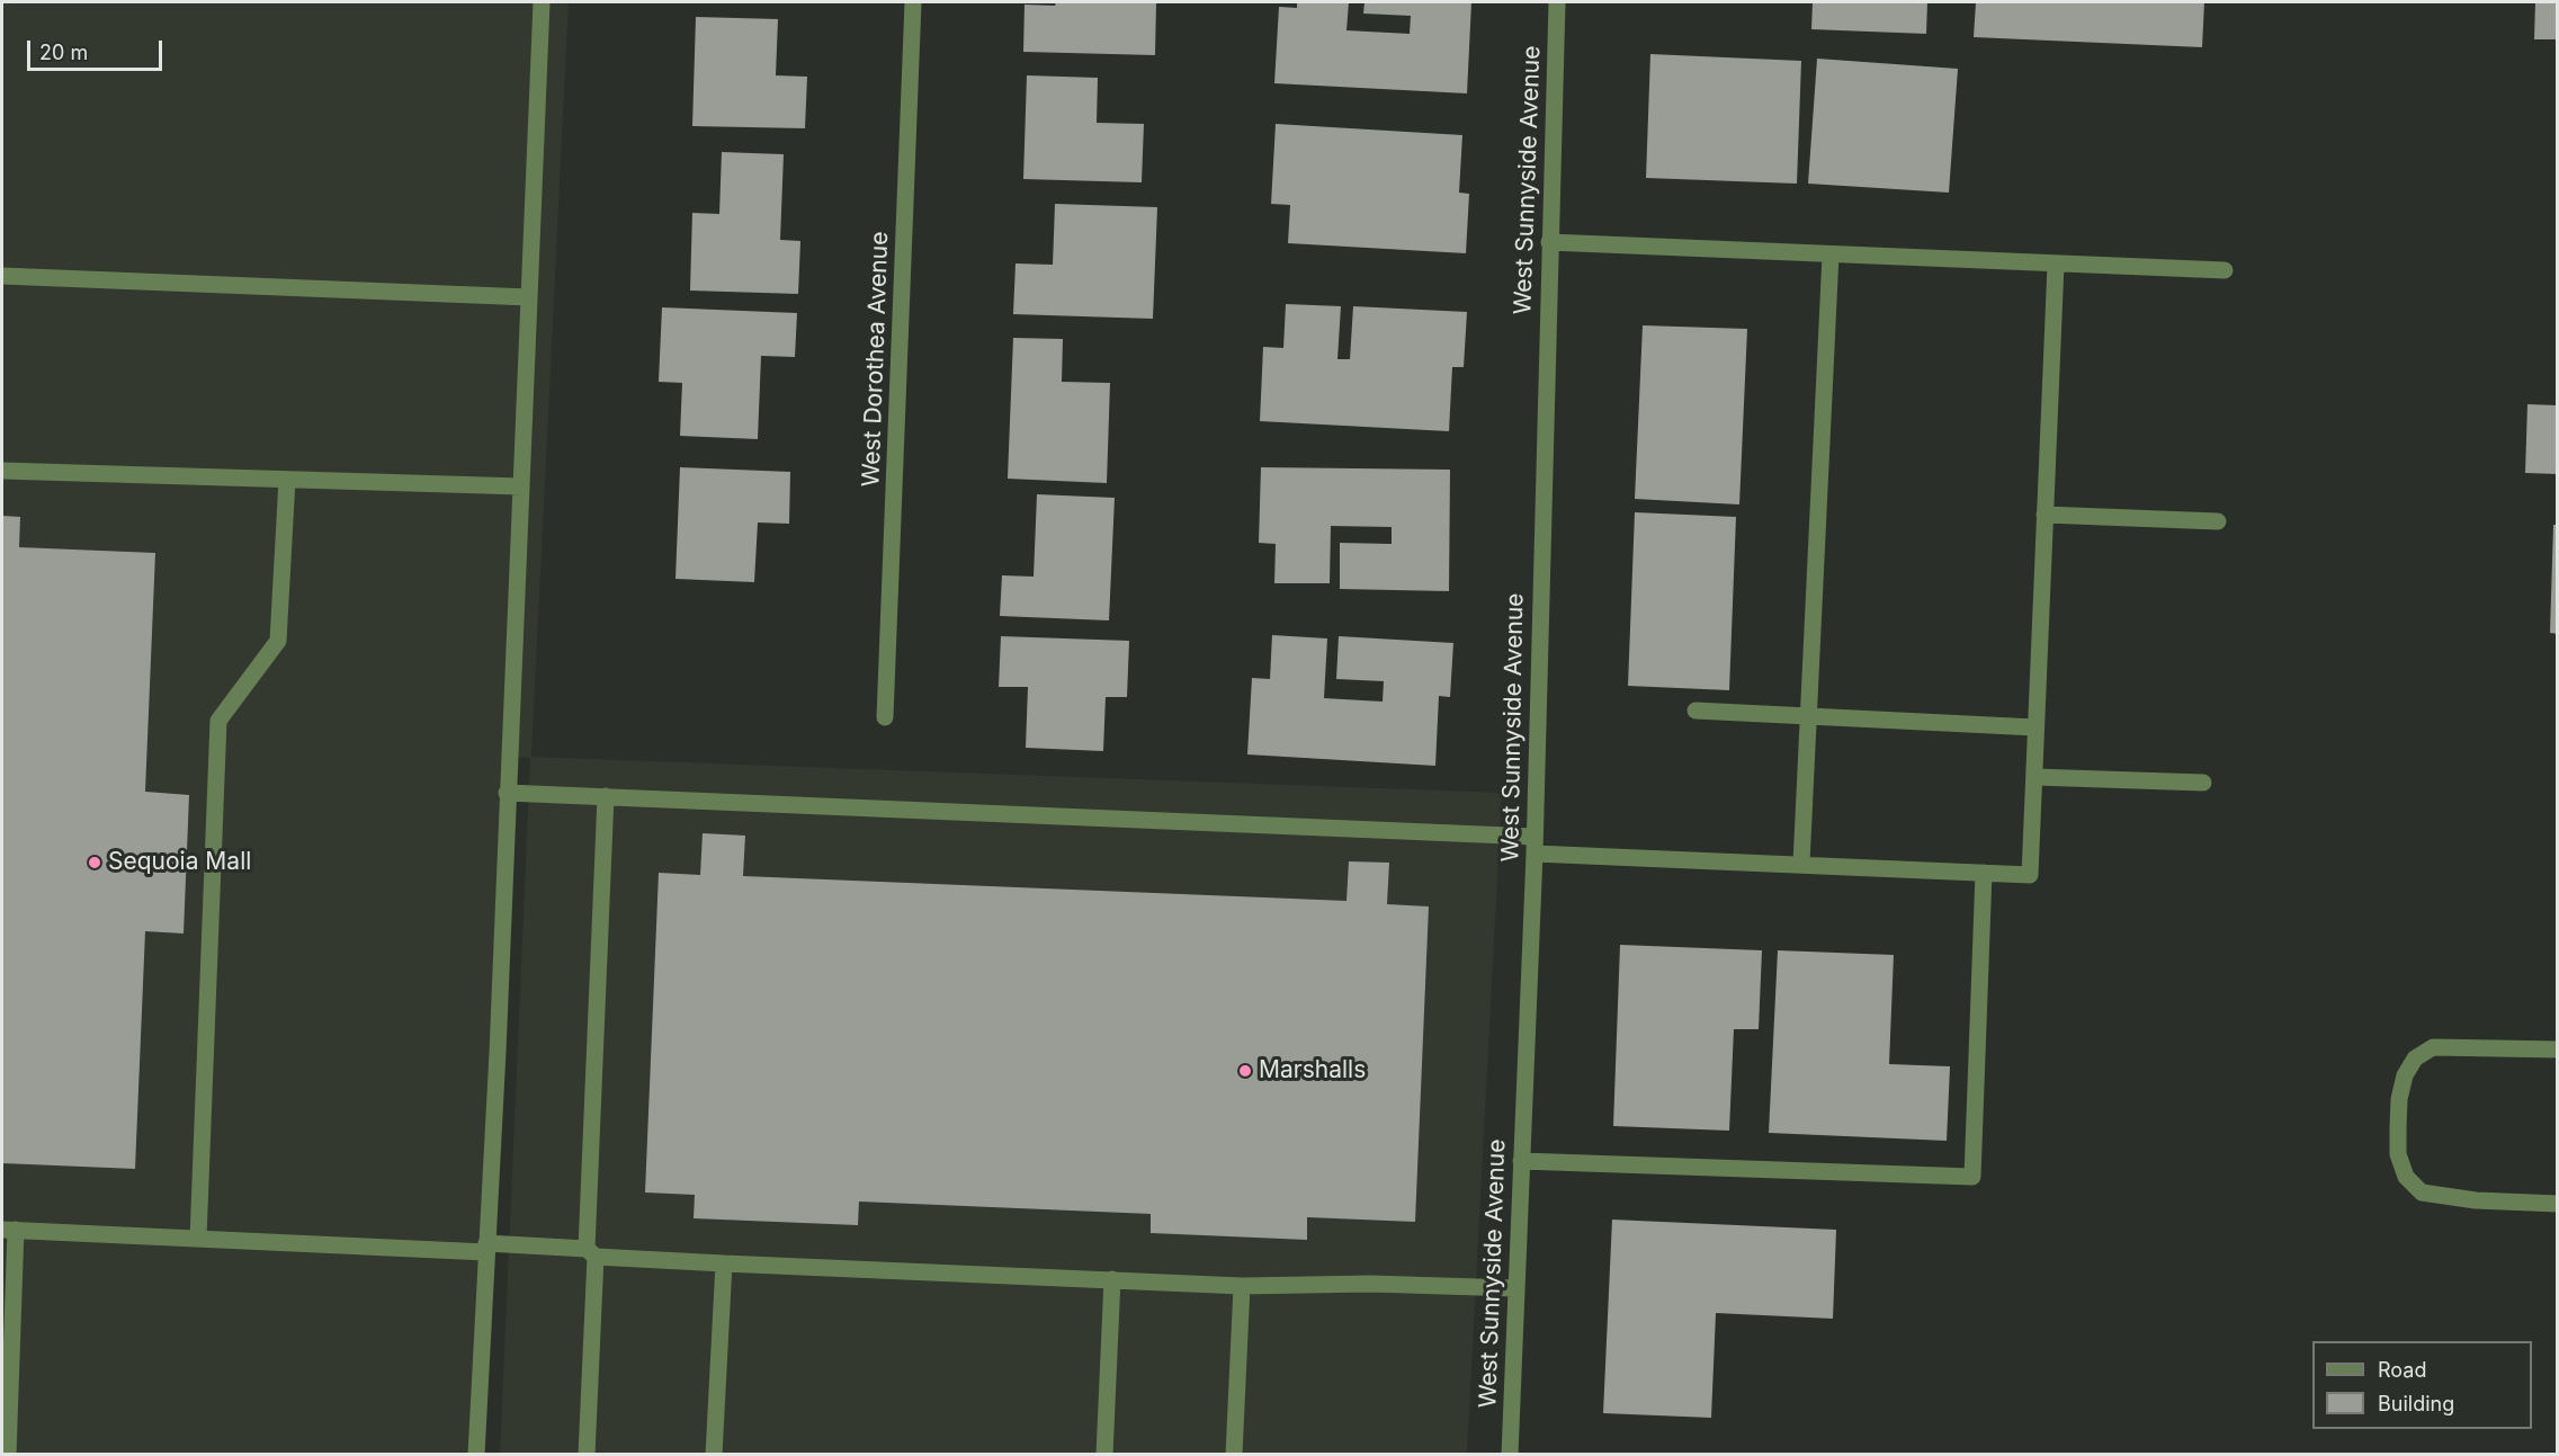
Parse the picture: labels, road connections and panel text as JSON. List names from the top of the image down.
{
  "streets": {
    "street": ["West Sunnyside Avenue", "West Dorothea Avenue"]
  },
  "places": ["Sequoia Mall", "Marshalls"],
  "legend": ["Road", "Building"],
  "scale_bar": "20 m"
}
